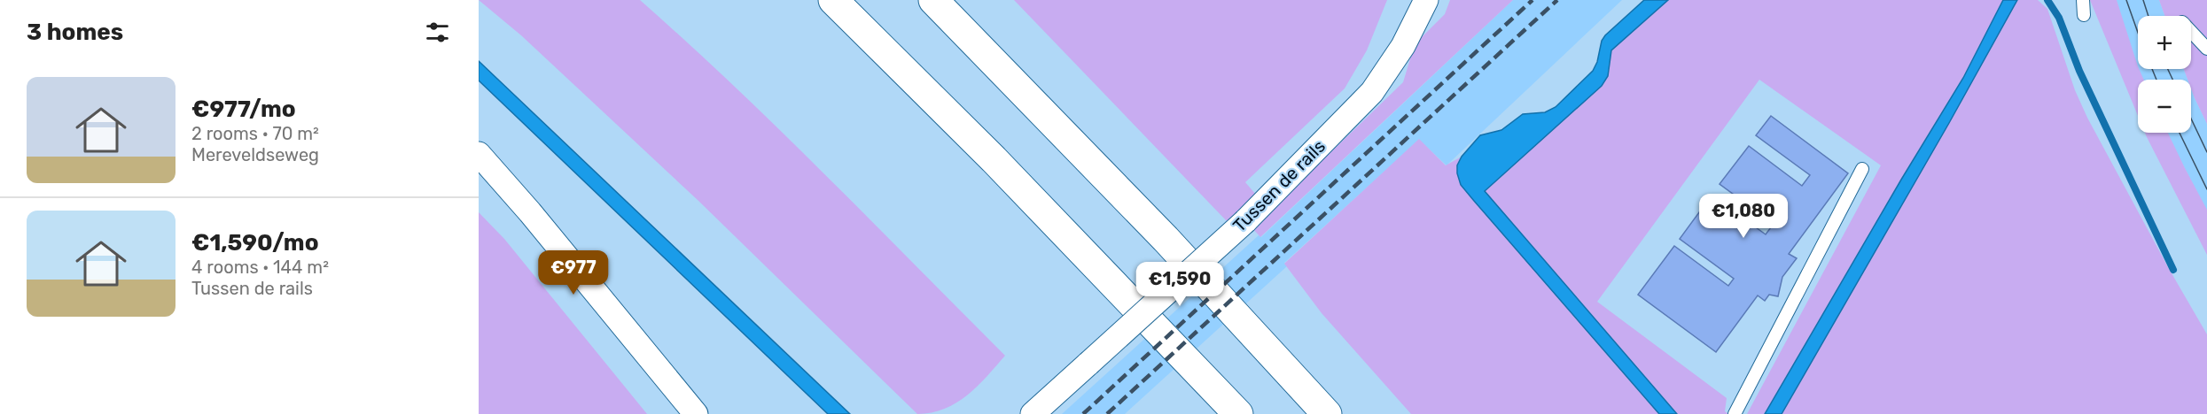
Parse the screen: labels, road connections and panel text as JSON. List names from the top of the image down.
{
  "streets": {
    "street": ["Tussen de rails"]
  },
  "page": {
    "heading": "3 homes",
    "map_buttons": ["+", "−"],
    "list": [
      {
        "name": "€977/mo",
        "note": "2 rooms · 70 m² · Mereveldseweg"
      },
      {
        "name": "€1,590/mo",
        "note": "4 rooms · 144 m² · Tussen de rails"
      }
    ],
    "price": ["€1,080", "€977", "€1,590"]
  }
}
